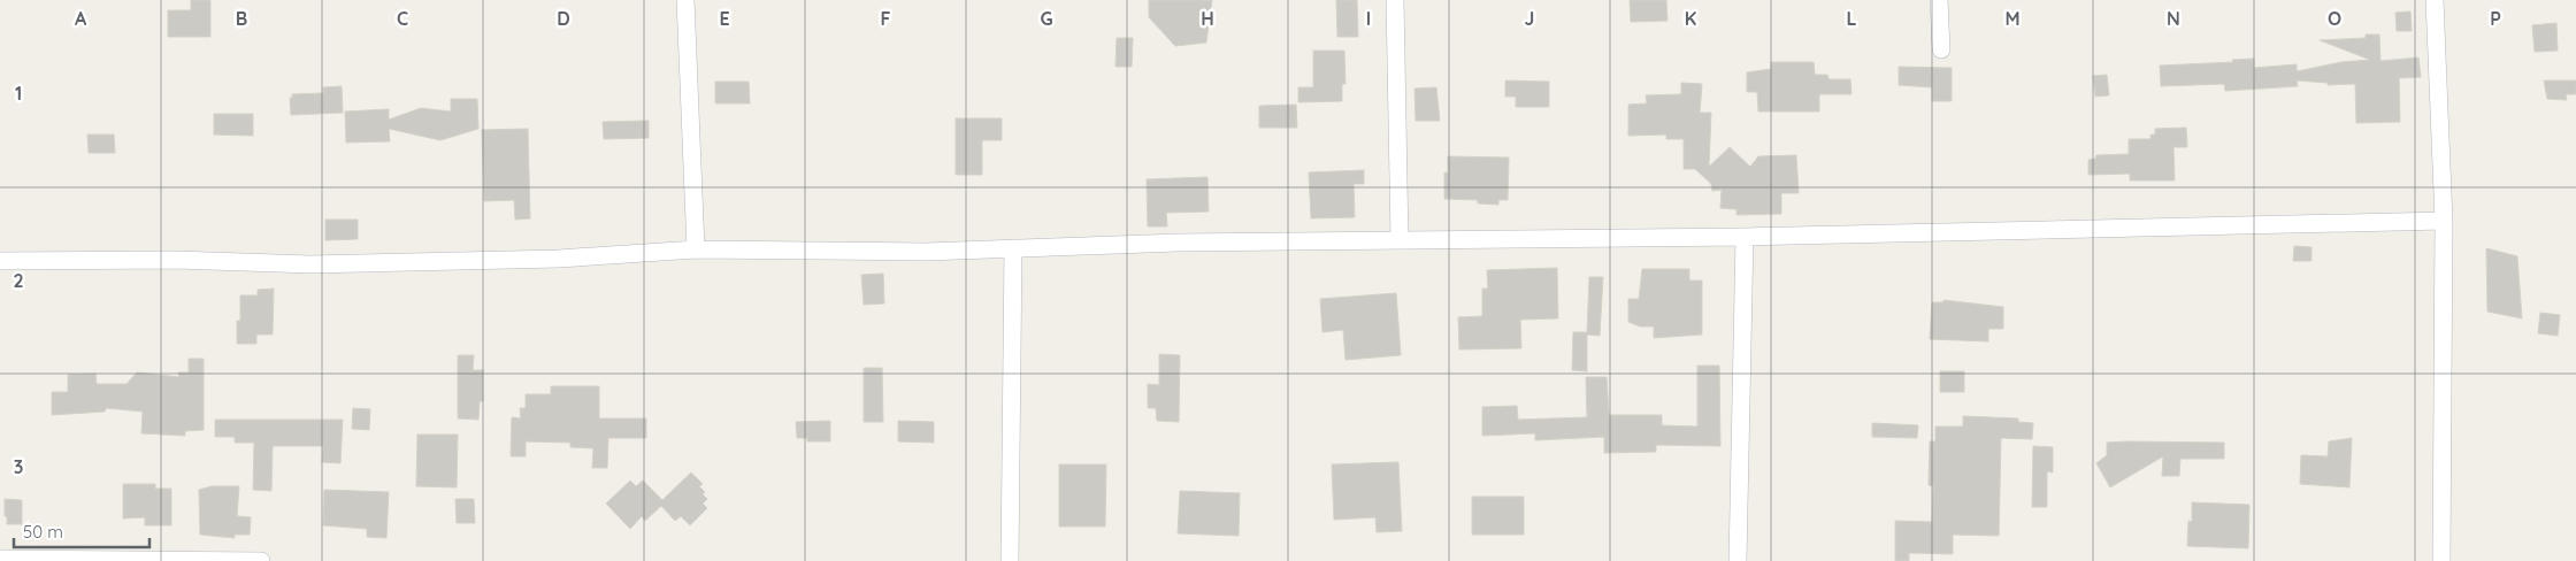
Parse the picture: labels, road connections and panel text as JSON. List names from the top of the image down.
{
  "scale_bar": "50 m",
  "grid": {
    "columns": [
      "A",
      "B",
      "C",
      "D",
      "E",
      "F",
      "G",
      "H",
      "I",
      "J",
      "K",
      "L",
      "M",
      "N",
      "O",
      "P"
    ],
    "rows": ["1", "2", "3"]
  }
}
